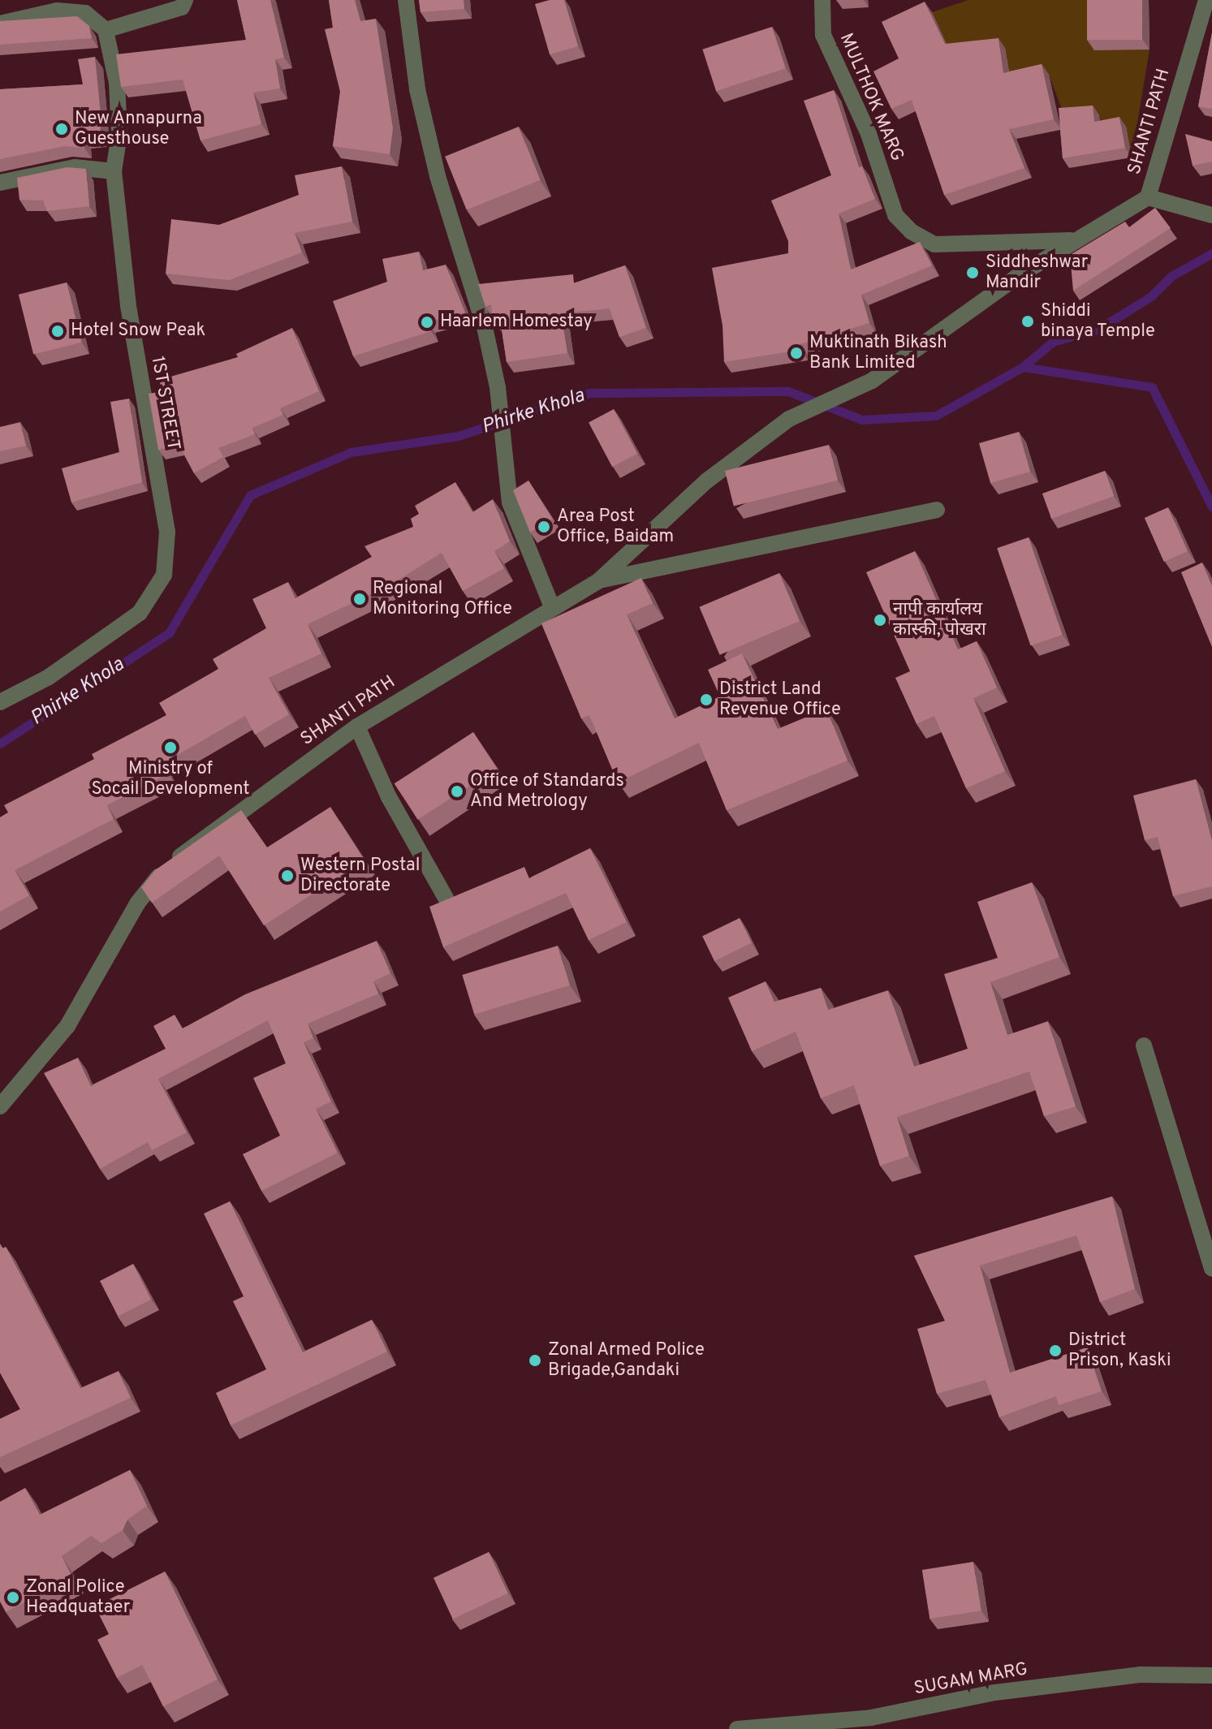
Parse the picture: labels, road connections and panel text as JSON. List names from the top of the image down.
{
  "streets": {
    "street": [
      "MULTHOK MARG",
      "SHANTI PATH",
      "1ST STREET",
      "SUGAM MARG"
    ]
  },
  "crossings": [
    ["MULTHOK MARG", "SHANTI PATH"]
  ],
  "water": ["Phirke Khola"],
  "places": [
    "New Annapurna Guesthouse",
    "Siddheshwar Mandir",
    "Shiddi binaya Temple",
    "Haarlem Homestay",
    "Hotel Snow Peak",
    "Muktinath Bikash Bank Limited",
    "Area Post Office, Baidam",
    "Regional Monitoring Office",
    "नापी कार्यालय कास्की, पोखरा",
    "District Land Revenue Office",
    "Ministry of Socail Development",
    "Office of Standards And Metrology",
    "Western Postal Directorate",
    "District Prison, Kaski",
    "Zonal Armed Police Brigade,Gandaki",
    "Zonal Police Headquataer"
  ]
}
